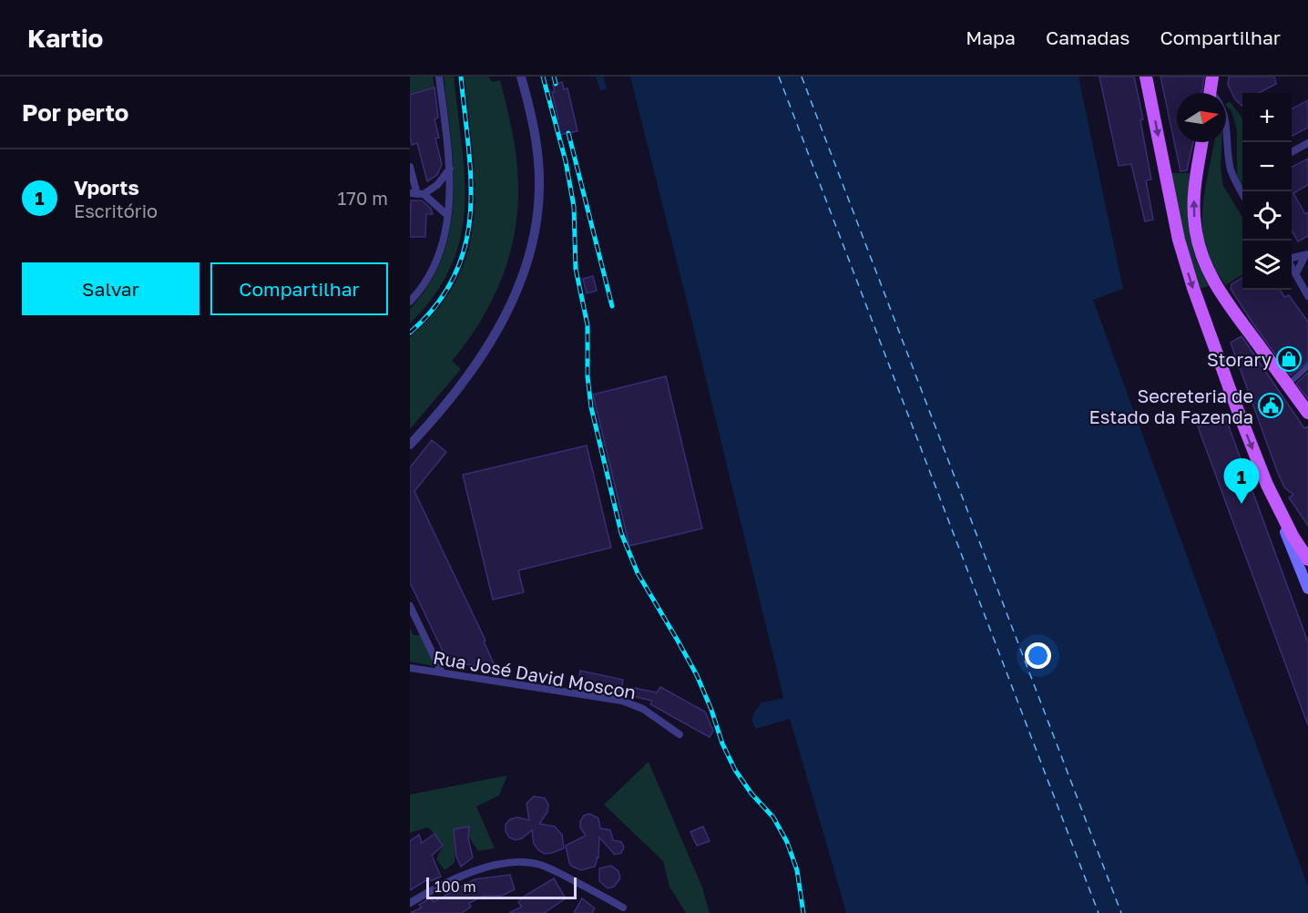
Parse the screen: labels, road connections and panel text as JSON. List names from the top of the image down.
{
  "streets": {
    "street": ["Rua José David Moscon"]
  },
  "places": {
    "shop": ["Storary"],
    "public building": ["Secreteria de Estado da Fazenda"]
  },
  "scale_bar": "100 m",
  "north": "right",
  "page": {
    "header": "Kartio",
    "nav": ["Mapa", "Camadas", "Compartilhar"],
    "heading": "Por perto",
    "map_buttons": ["+", "−"],
    "list": [
      {
        "mark": "1",
        "name": "Vports",
        "note": "Escritório",
        "value": "170 m"
      }
    ],
    "buttons": ["Salvar", "Compartilhar"],
    "pins": "1",
    "scale": "100 m"
  }
}
